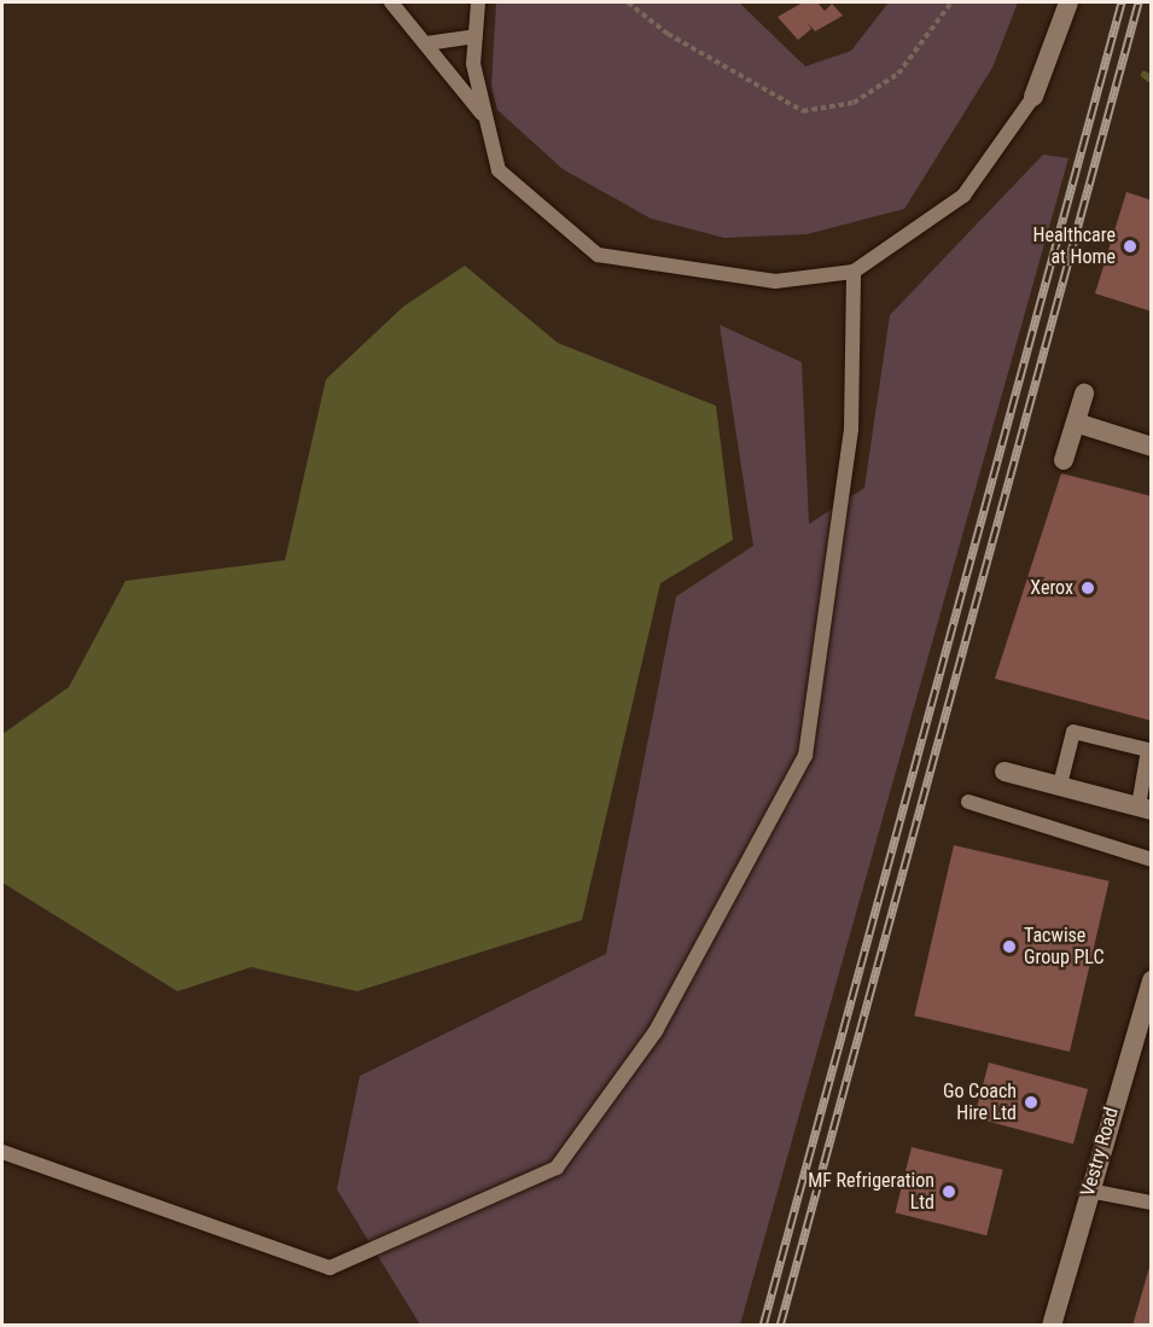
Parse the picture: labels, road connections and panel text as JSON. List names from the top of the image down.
{
  "streets": {
    "street": ["Vestry Road"]
  },
  "places": [
    "Healthcare at Home",
    "Xerox",
    "Tacwise Group PLC",
    "Go Coach Hire Ltd",
    "MF Refrigeration Ltd"
  ]
}
